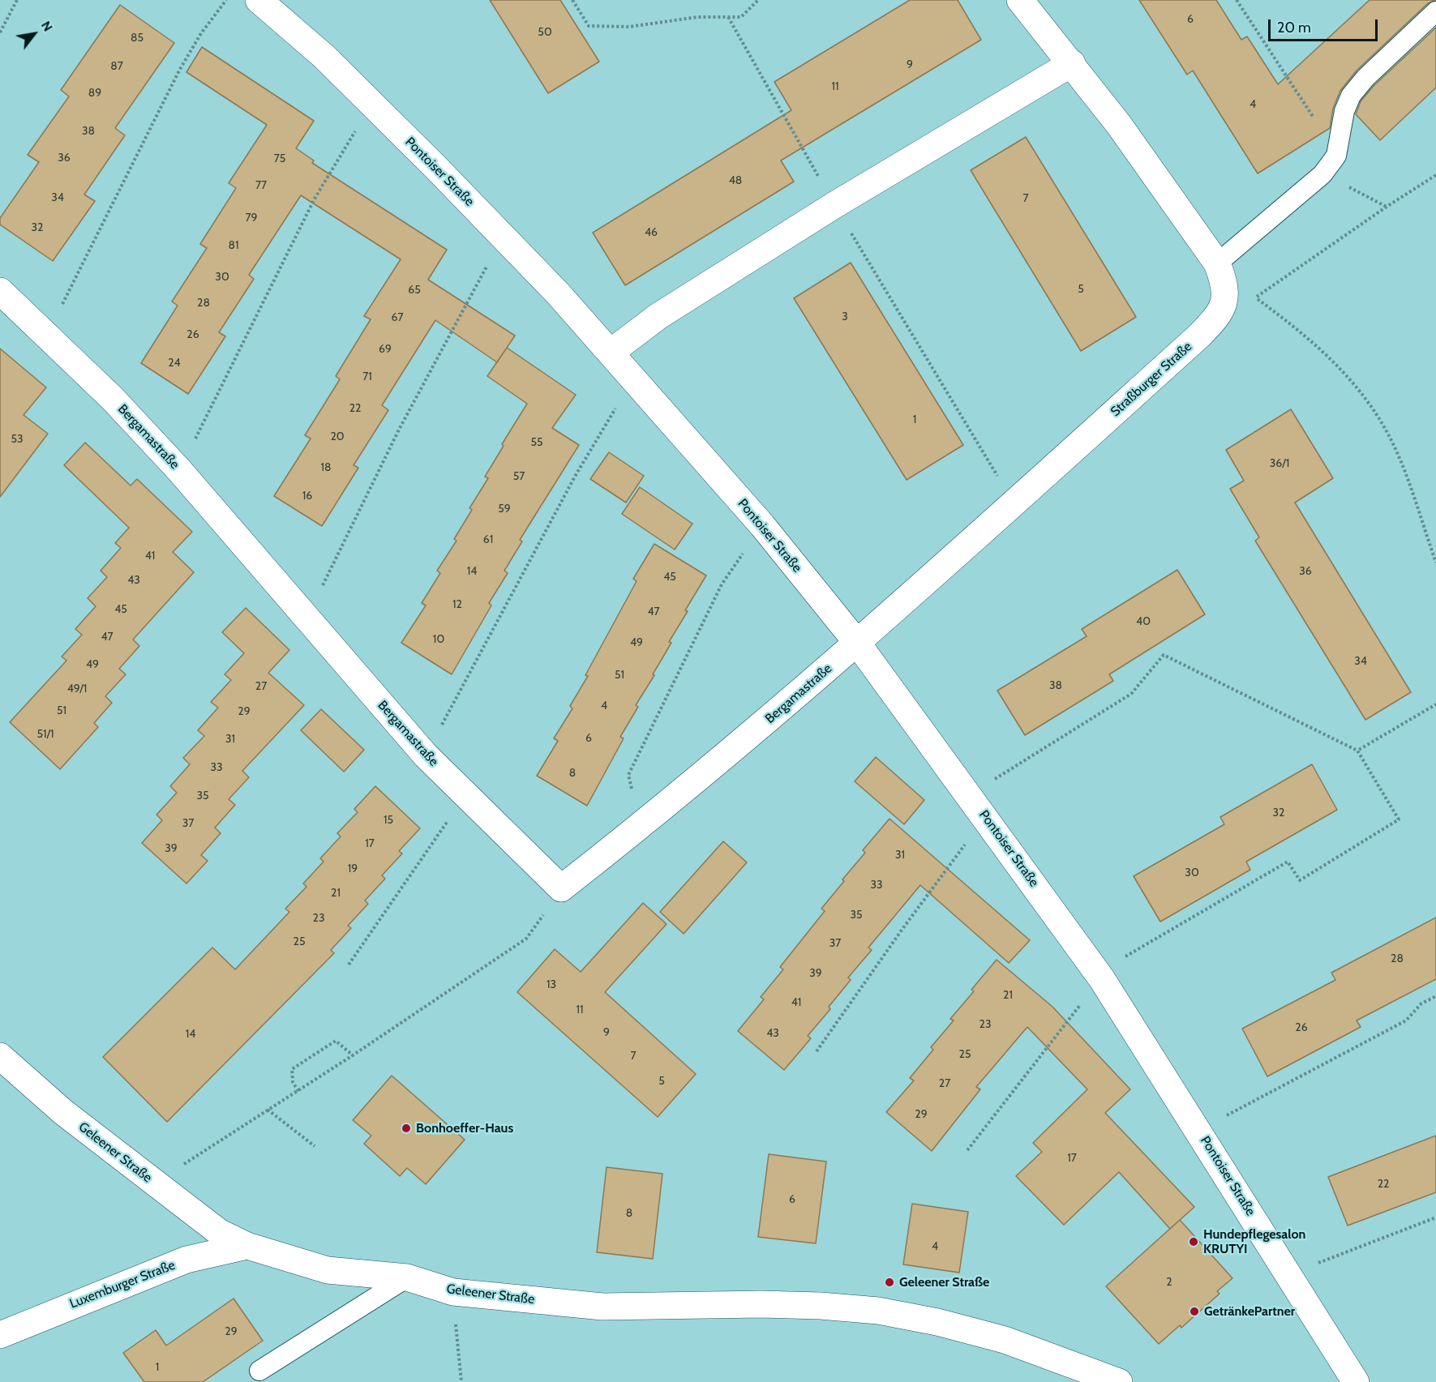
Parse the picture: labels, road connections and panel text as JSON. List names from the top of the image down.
{
  "streets": {
    "street": [
      "Pontoiser Straße",
      "Straßburger Straße",
      "Bergamastraße",
      "Geleener Straße",
      "Luxemburger Straße"
    ]
  },
  "crossings": [
    ["Pontoiser Straße", "Straßburger Straße"],
    ["Pontoiser Straße", "Bergamastraße"],
    ["Straßburger Straße", "Bergamastraße"],
    ["Geleener Straße", "Luxemburger Straße"]
  ],
  "places": [
    "Bonhoeffer-Haus",
    "Hundepflegesalon KRUTYI",
    "Geleener Straße",
    "GetränkePartner"
  ],
  "house_numbers": [
    "6",
    "50",
    "85",
    "9",
    "87",
    "11",
    "89",
    "4",
    "38",
    "36",
    "75",
    "48",
    "77",
    "34",
    "7",
    "79",
    "32",
    "46",
    "81",
    "30",
    "5",
    "65",
    "28",
    "3",
    "67",
    "26",
    "69",
    "24",
    "71",
    "22",
    "1",
    "20",
    "53",
    "55",
    "36/1",
    "18",
    "57",
    "16",
    "59",
    "61",
    "41",
    "14",
    "36",
    "45",
    "43",
    "12",
    "45",
    "47",
    "40",
    "47",
    "10",
    "49",
    "34",
    "49",
    "51",
    "38",
    "27",
    "49/1",
    "4",
    "51",
    "29",
    "51/1",
    "6",
    "31",
    "33",
    "8",
    "35",
    "32",
    "15",
    "37",
    "17",
    "39",
    "31",
    "19",
    "30",
    "33",
    "21",
    "35",
    "23",
    "25",
    "37",
    "28",
    "39",
    "13",
    "21",
    "41",
    "11",
    "23",
    "26",
    "9",
    "43",
    "14",
    "25",
    "7",
    "5",
    "27",
    "29",
    "17",
    "22",
    "6",
    "8",
    "4",
    "2",
    "29",
    "1"
  ],
  "scale_bar": "20 m",
  "north": "top right"
}
